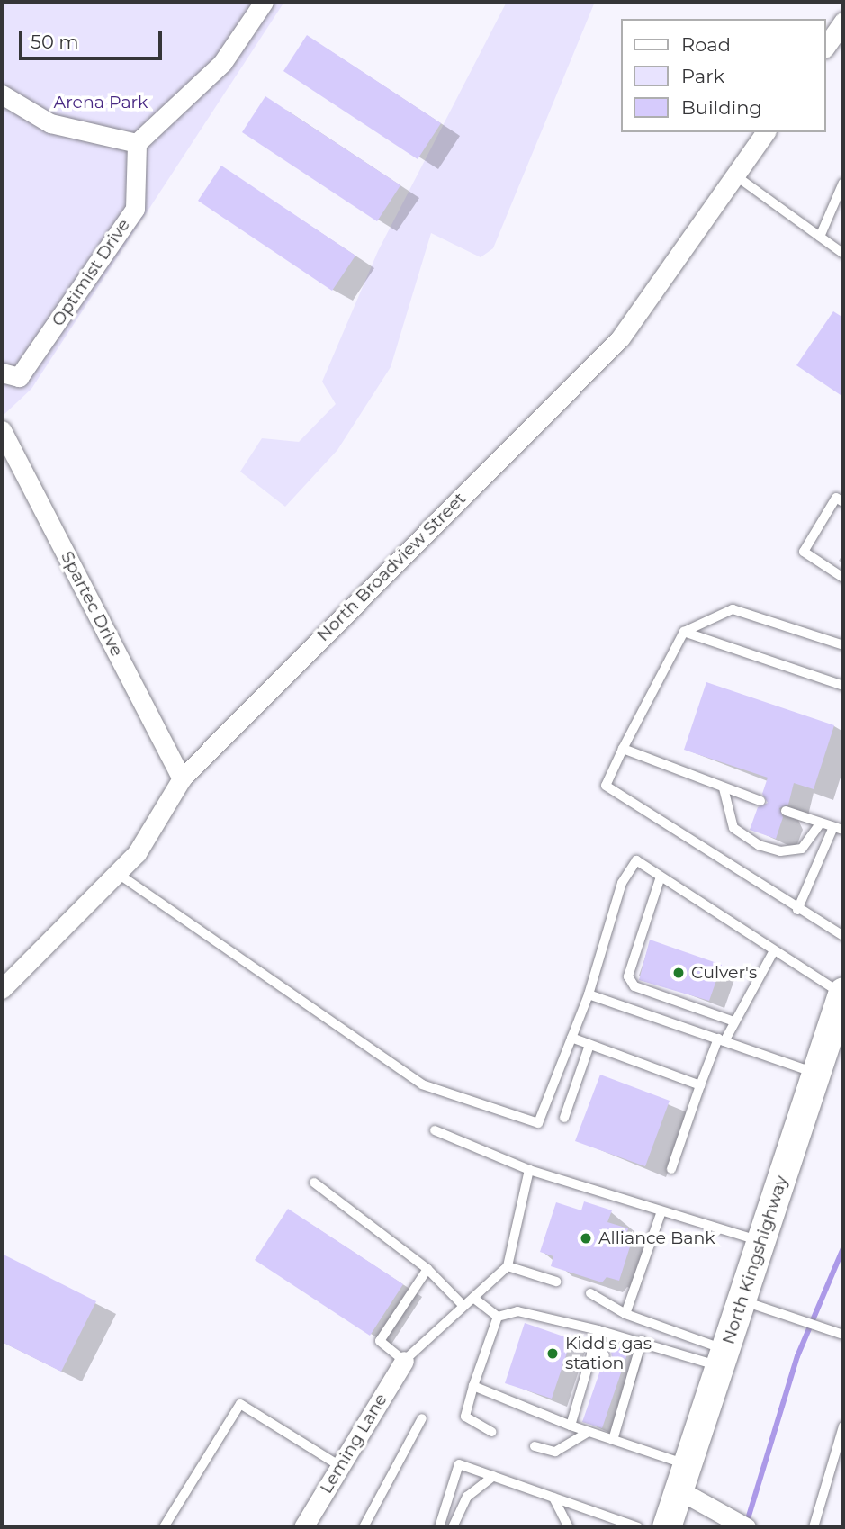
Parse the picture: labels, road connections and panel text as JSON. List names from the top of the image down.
{
  "streets": {
    "main road": ["North Kingshighway"],
    "street": [
      "Optimist Drive",
      "North Broadview Street",
      "Spartec Drive",
      "Leming Lane"
    ]
  },
  "crossings": [
    ["North Broadview Street", "Spartec Drive"]
  ],
  "parks": ["Arena Park"],
  "places": ["Culver's", "Alliance Bank", "Kidd's gas station"],
  "legend": ["Road", "Park", "Building"],
  "scale_bar": "50 m"
}
